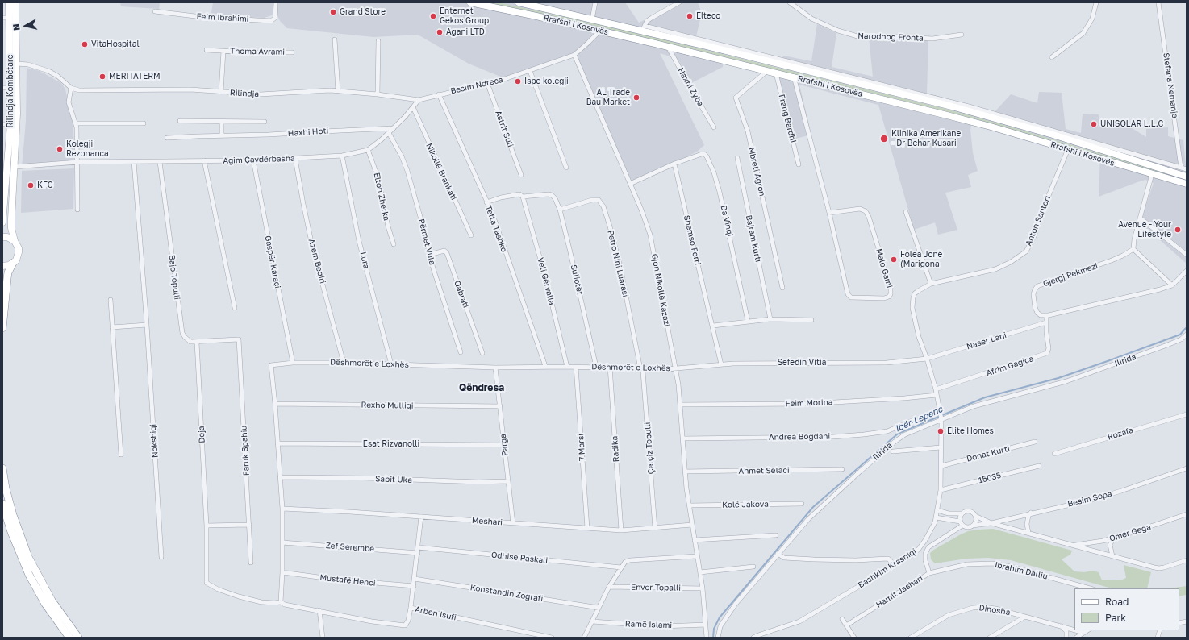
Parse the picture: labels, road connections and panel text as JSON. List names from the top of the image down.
{
  "streets": {
    "main road": ["Rrafshi i Kosovës", "Rilindja Kombëtare"],
    "street": [
      "Feim Ibrahimi",
      "Narodnog Fronta",
      "Thoma Avrami",
      "Besim Ndreca",
      "Stefana Nemanje",
      "Haxhi Zyba",
      "Rilindja",
      "Frang Bardhi",
      "Astrit Suli",
      "Haxhi Hoti",
      "Agim Çavdërbasha",
      "Nikollë Brankati",
      "Mbreti Agron",
      "Elton Zherka",
      "Da Vinqi",
      "Anton Santori",
      "Tefta Tashko",
      "Bajram Kurti",
      "Shemso Ferri",
      "Përmet Vula",
      "Lura",
      "Azem Beqiri",
      "Gaspër Karaçi",
      "Petro Nini Luarasi",
      "Malo Gami",
      "Gjergj Pekmezi",
      "Bajo Topulli",
      "Suliotët",
      "Veli Gërvalla",
      "Gjon Nikollë Kazazi",
      "Qabrati",
      "Naser Lani",
      "Ilirida",
      "Sefedin Vitia",
      "Dëshmorët e Loxhës",
      "Afrim Gagica",
      "Feim Morina",
      "Rexho Mulliqi",
      "Rozafa",
      "Deja",
      "Andrea Bogdani",
      "Nokshiqi",
      "Esat Rizvanolli",
      "Parga",
      "7 Marsi",
      "Çerçiz Topulli",
      "Radika",
      "Faruk Spahiu",
      "Donat Kurti",
      "Ahmet Selaci",
      "15035",
      "Sabit Uka",
      "Besim Sopa",
      "Kolë Jakova",
      "Meshari",
      "Omer Gega",
      "Zef Serembe",
      "Odhise Paskali",
      "Bashkim Krasniqi",
      "Ibrahim Dalliu",
      "Mustafë Henci",
      "Enver Topalli",
      "Hamit Jashari",
      "Konstandin Zografi",
      "Dinosha",
      "Arben Isufi",
      "Ramë Islami"
    ]
  },
  "crossings": [
    ["Rrafshi i Kosovës", "Besim Ndreca"],
    ["Rrafshi i Kosovës", "Stefana Nemanje"],
    ["Rrafshi i Kosovës", "Haxhi Zyba"],
    ["Rrafshi i Kosovës", "Frang Bardhi"],
    ["Rrafshi i Kosovës", "Mbreti Agron"],
    ["Rrafshi i Kosovës", "Anton Santori"],
    ["Rrafshi i Kosovës", "Malo Gami"],
    ["Thoma Avrami", "Rilindja"],
    ["Besim Ndreca", "Rilindja"],
    ["Besim Ndreca", "Astrit Suli"],
    ["Besim Ndreca", "Agim Çavdërbasha"],
    ["Besim Ndreca", "Tefta Tashko"],
    ["Besim Ndreca", "Gjon Nikollë Kazazi"],
    ["Rilindja Kombëtare", "Agim Çavdërbasha"],
    ["Rilindja", "Agim Çavdërbasha"],
    ["Haxhi Hoti", "Agim Çavdërbasha"],
    ["Agim Çavdërbasha", "Nikollë Brankati"],
    ["Agim Çavdërbasha", "Elton Zherka"],
    ["Agim Çavdërbasha", "Përmet Vula"],
    ["Agim Çavdërbasha", "Lura"],
    ["Agim Çavdërbasha", "Azem Beqiri"],
    ["Agim Çavdërbasha", "Gaspër Karaçi"],
    ["Agim Çavdërbasha", "Bajo Topulli"],
    ["Agim Çavdërbasha", "Nokshiqi"],
    ["Da Vinqi", "Shemso Ferri"],
    ["Anton Santori", "Naser Lani"],
    ["Anton Santori", "Ilirida"],
    ["Anton Santori", "Sefedin Vitia"],
    ["Anton Santori", "Afrim Gagica"],
    ["Anton Santori", "Feim Morina"],
    ["Anton Santori", "Bashkim Krasniqi"],
    ["Tefta Tashko", "Dëshmorët e Loxhës"],
    ["Shemso Ferri", "Sefedin Vitia"],
    ["Përmet Vula", "Qabrati"],
    ["Lura", "Dëshmorët e Loxhës"],
    ["Azem Beqiri", "Dëshmorët e Loxhës"],
    ["Gaspër Karaçi", "Dëshmorët e Loxhës"],
    ["Petro Nini Luarasi", "Suliotët"],
    ["Petro Nini Luarasi", "Dëshmorët e Loxhës"],
    ["Petro Nini Luarasi", "Çerçiz Topulli"],
    ["Gjergj Pekmezi", "Afrim Gagica"],
    ["Bajo Topulli", "Deja"],
    ["Bajo Topulli", "Faruk Spahiu"],
    ["Suliotët", "Veli Gërvalla"],
    ["Suliotët", "Dëshmorët e Loxhës"],
    ["Veli Gërvalla", "Dëshmorët e Loxhës"],
    ["Gjon Nikollë Kazazi", "Sefedin Vitia"],
    ["Gjon Nikollë Kazazi", "Dëshmorët e Loxhës"],
    ["Gjon Nikollë Kazazi", "Feim Morina"],
    ["Gjon Nikollë Kazazi", "Andrea Bogdani"],
    ["Gjon Nikollë Kazazi", "Ahmet Selaci"],
    ["Gjon Nikollë Kazazi", "Kolë Jakova"],
    ["Gjon Nikollë Kazazi", "Meshari"],
    ["Gjon Nikollë Kazazi", "Enver Topalli"],
    ["Gjon Nikollë Kazazi", "Ramë Islami"],
    ["Naser Lani", "Sefedin Vitia"],
    ["Naser Lani", "Afrim Gagica"],
    ["Ilirida", "Bashkim Krasniqi"],
    ["Sefedin Vitia", "Dëshmorët e Loxhës"],
    ["Dëshmorët e Loxhës", "Rexho Mulliqi"],
    ["Dëshmorët e Loxhës", "Deja"],
    ["Dëshmorët e Loxhës", "Esat Rizvanolli"],
    ["Dëshmorët e Loxhës", "Parga"],
    ["Dëshmorët e Loxhës", "7 Marsi"],
    ["Dëshmorët e Loxhës", "Çerçiz Topulli"],
    ["Dëshmorët e Loxhës", "Radika"],
    ["Dëshmorët e Loxhës", "Sabit Uka"],
    ["Dëshmorët e Loxhës", "Meshari"],
    ["Dëshmorët e Loxhës", "Zef Serembe"],
    ["Dëshmorët e Loxhës", "Mustafë Henci"],
    ["Rexho Mulliqi", "Parga"],
    ["Deja", "Faruk Spahiu"],
    ["Esat Rizvanolli", "Parga"],
    ["Parga", "Sabit Uka"],
    ["Parga", "Meshari"],
    ["7 Marsi", "Meshari"],
    ["Çerçiz Topulli", "Meshari"],
    ["Radika", "Meshari"],
    ["Donat Kurti", "Bashkim Krasniqi"],
    ["15035", "Bashkim Krasniqi"],
    ["Besim Sopa", "Omer Gega"],
    ["Besim Sopa", "Bashkim Krasniqi"],
    ["Besim Sopa", "Hamit Jashari"],
    ["Meshari", "Arben Isufi"],
    ["Zef Serembe", "Arben Isufi"],
    ["Odhise Paskali", "Arben Isufi"],
    ["Ibrahim Dalliu", "Hamit Jashari"],
    ["Mustafë Henci", "Arben Isufi"],
    ["Konstandin Zografi", "Arben Isufi"]
  ],
  "districts": ["Qëndresa"],
  "water": ["Ibër-Lepenc"],
  "places": [
    "Grand Store",
    "Enternet Gekos Group",
    "Elteco",
    "Agani LTD",
    "VitaHospital",
    "MERITATERM",
    "Ispe kolegji",
    "AL Trade Bau Market",
    "UNISOLAR L.L.C",
    "Klinika Amerikane - Dr Behar Kusari",
    "Kolegji Rezonanca",
    "KFC",
    "Avenue - Your Lifestyle",
    "Folea Jonë (Marigona",
    "Elite Homes"
  ],
  "legend": ["Road", "Park"],
  "north": "left"
}
